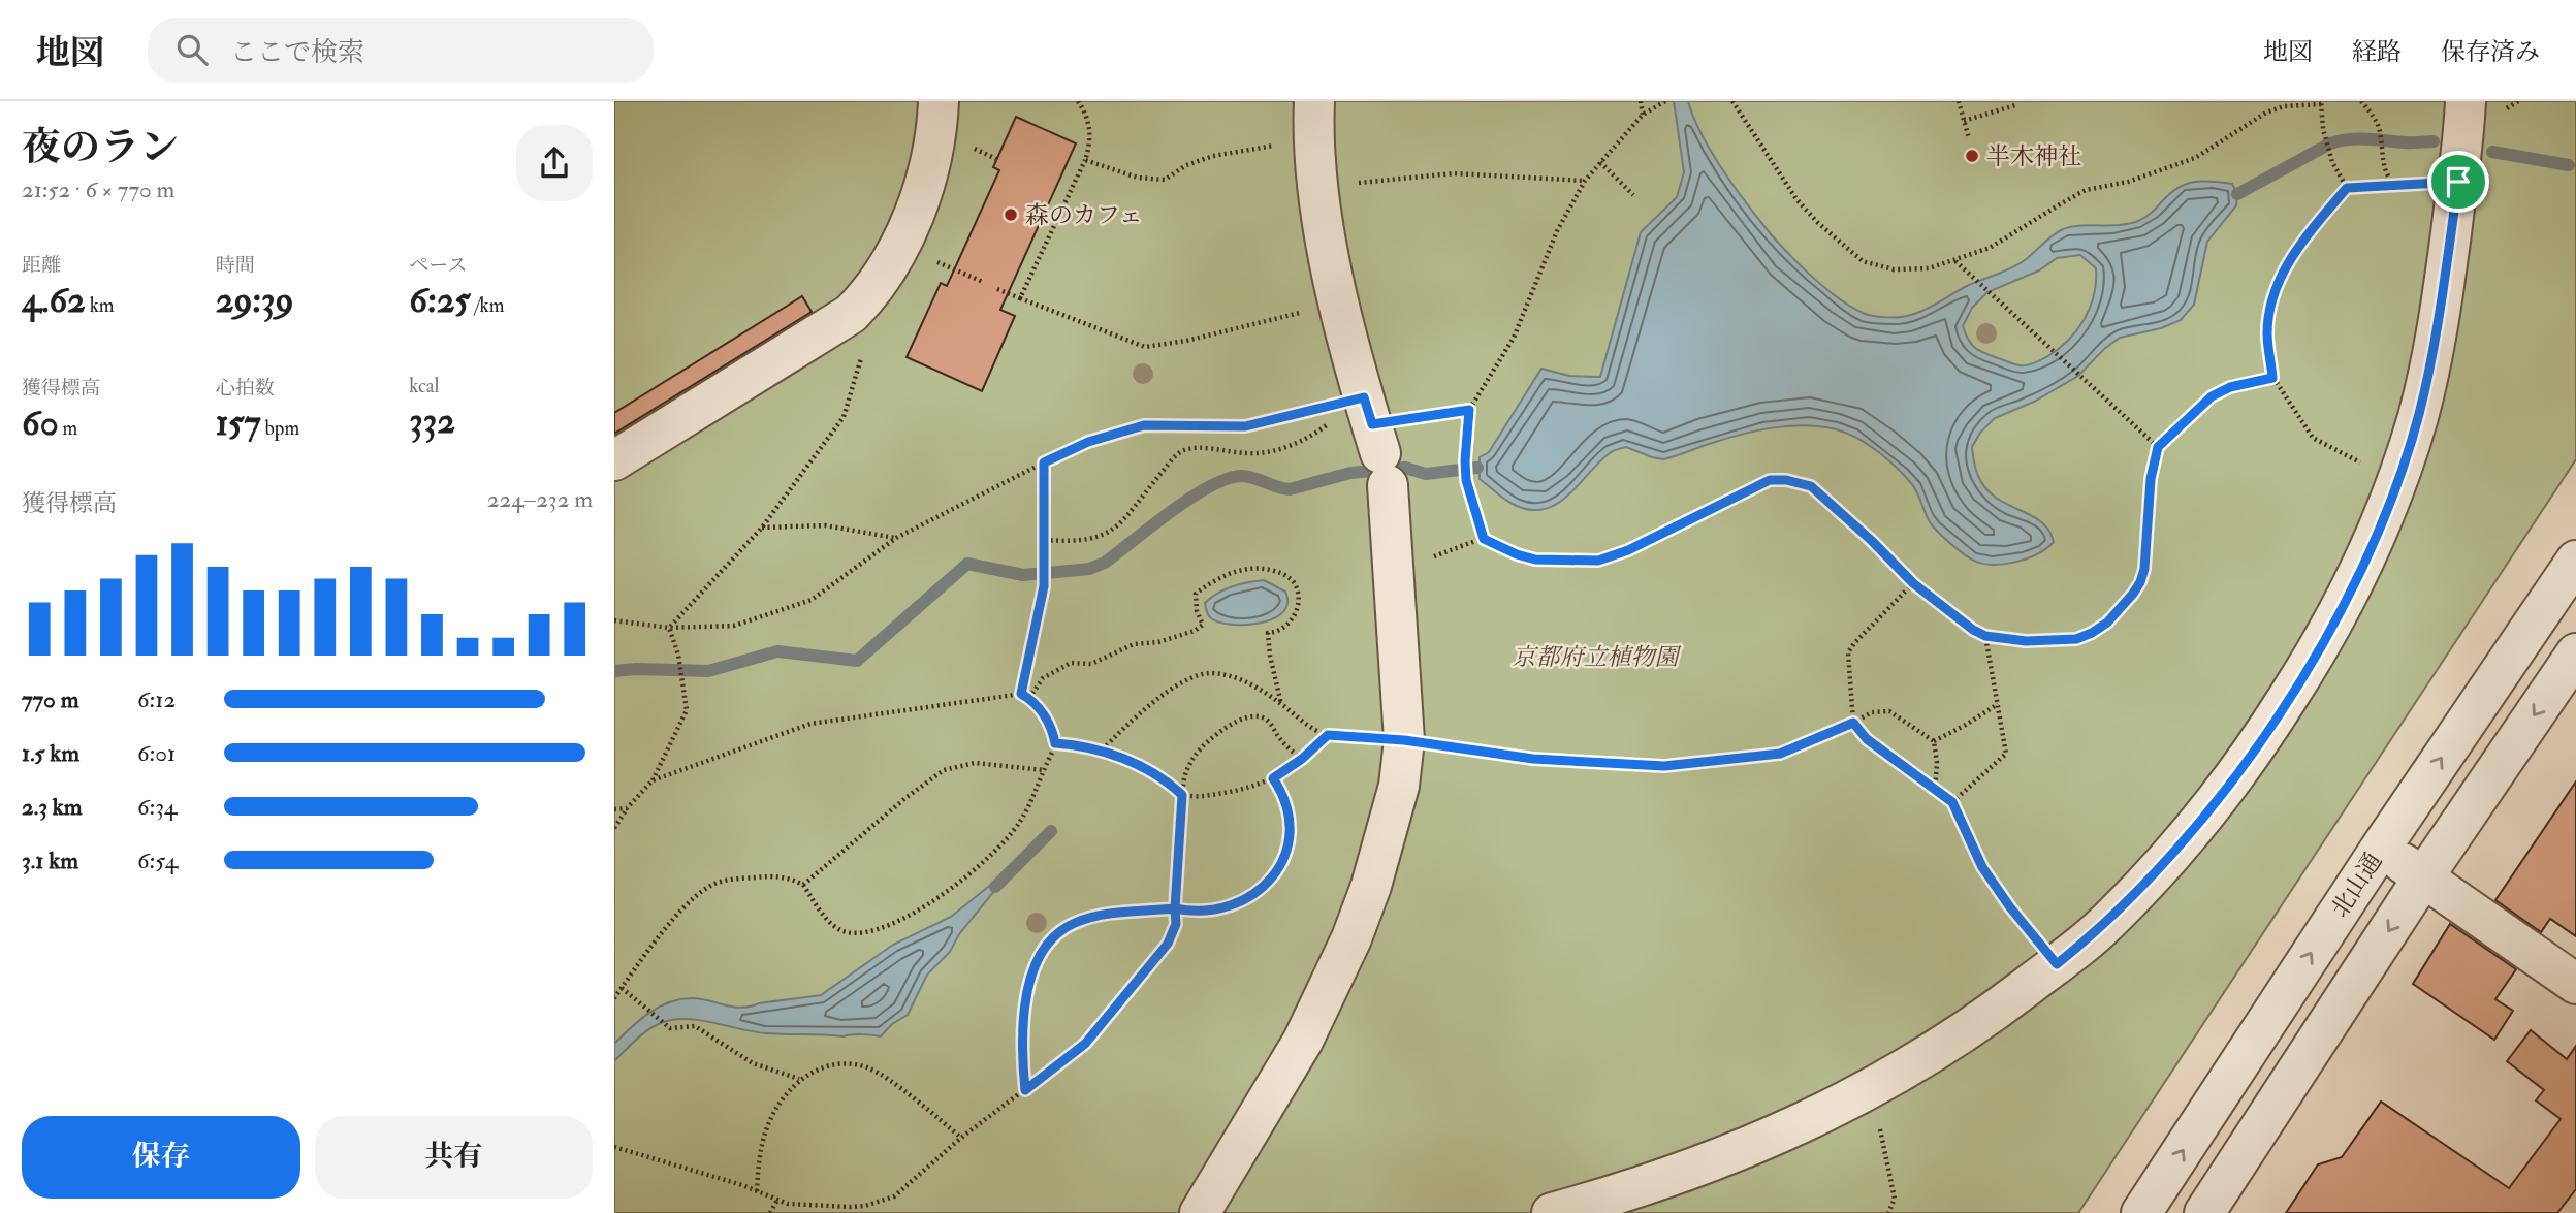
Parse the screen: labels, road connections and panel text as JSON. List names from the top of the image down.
{
  "streets": {
    "street": ["北山通"]
  },
  "parks": ["京都府立植物園"],
  "places": ["半木神社", "森のカフェ"],
  "page": {
    "header": "地図",
    "search": "ここで検索",
    "nav": ["地図", "経路", "保存済み"],
    "heading": ["夜のラン", "21:52 · 6 × 770 m"],
    "stats": [
      ["距離", "4.62 km"],
      ["時間", "29:39"],
      ["ペース", "6:25 /km"],
      ["獲得標高", "60 m"],
      ["心拍数", "157 bpm"],
      ["kcal", "332"]
    ],
    "chart": ["獲得標高", "224–232 m"],
    "list": [
      {
        "name": "770 m",
        "note": "6:12"
      },
      {
        "name": "1.5 km",
        "note": "6:01"
      },
      {
        "name": "2.3 km",
        "note": "6:34"
      },
      {
        "name": "3.1 km",
        "note": "6:54"
      }
    ],
    "buttons": ["保存", "共有"]
  }
}
